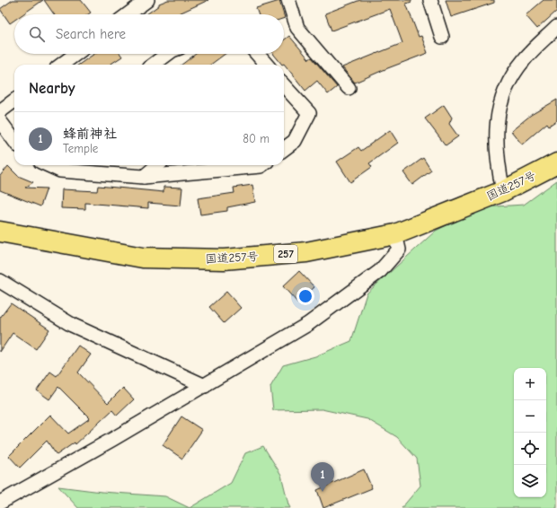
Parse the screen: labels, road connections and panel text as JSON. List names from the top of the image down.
{
  "streets": {
    "highway": ["国道257号", "257"]
  },
  "page": {
    "search": "Search here",
    "heading": "Nearby",
    "list": [
      {
        "mark": "1",
        "name": "蜂前神社",
        "note": "Temple",
        "value": "80 m"
      }
    ],
    "map_buttons": ["+", "−"],
    "pins": "1"
  }
}
